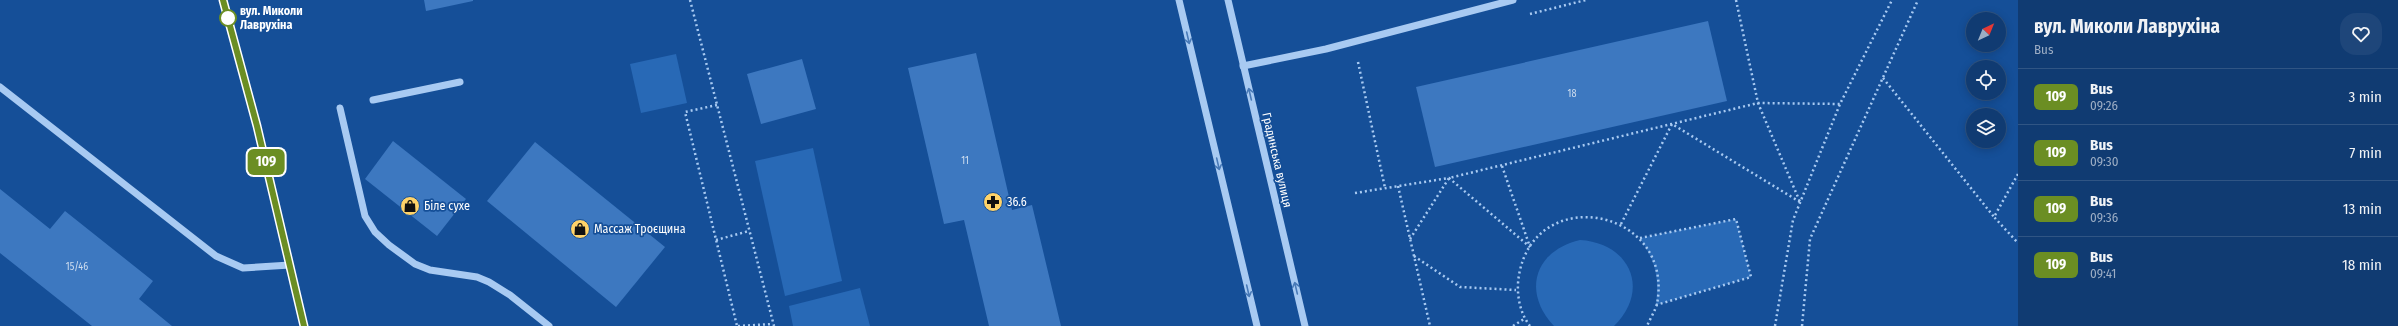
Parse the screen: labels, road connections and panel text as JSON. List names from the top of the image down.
{
  "streets": {
    "street": ["Градинська вулиця"]
  },
  "places": {
    "other": ["вул. Миколи Лаврухіна"],
    "pharmacy": ["36.6"],
    "shop": ["Біле сухе", "Массаж Троєщина"]
  },
  "lines": ["bus line 109"],
  "house_numbers": ["18", "11", "15/46"],
  "north": "top right",
  "page": {
    "on_map": "109",
    "heading": ["вул. Миколи Лаврухіна", "Bus"],
    "list": [
      {
        "mark": "109",
        "name": "Bus",
        "note": "09:26",
        "value": "3 min"
      },
      {
        "mark": "109",
        "name": "Bus",
        "note": "09:30",
        "value": "7 min"
      },
      {
        "mark": "109",
        "name": "Bus",
        "note": "09:36",
        "value": "13 min"
      },
      {
        "mark": "109",
        "name": "Bus",
        "note": "09:41",
        "value": "18 min"
      }
    ]
  }
}
